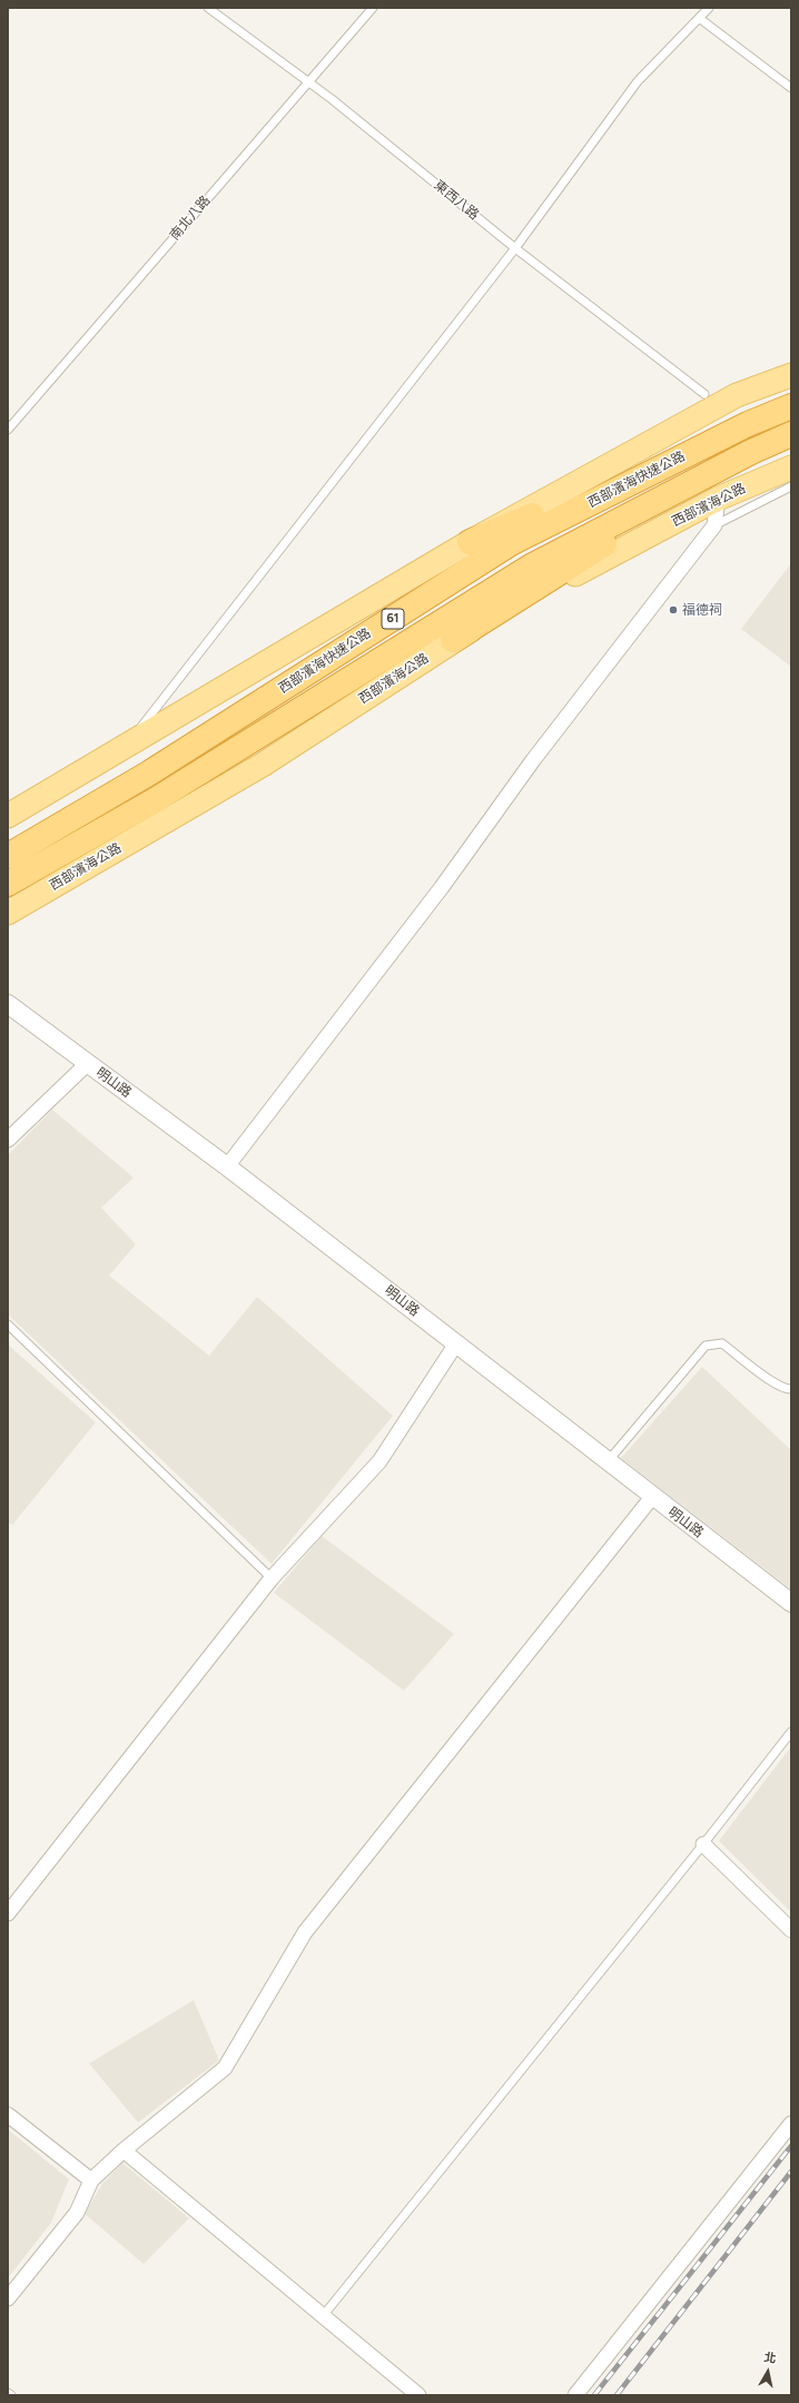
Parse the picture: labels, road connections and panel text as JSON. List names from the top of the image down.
{
  "streets": {
    "highway": ["西部濱海快速公路", "61"],
    "main road": ["西部濱海公路"],
    "street": ["明山路"],
    "lane": ["東西八路", "南北八路"]
  },
  "crossings": [
    ["東西八路", "南北八路"]
  ],
  "places": ["福德祠"],
  "north": "top"
}
